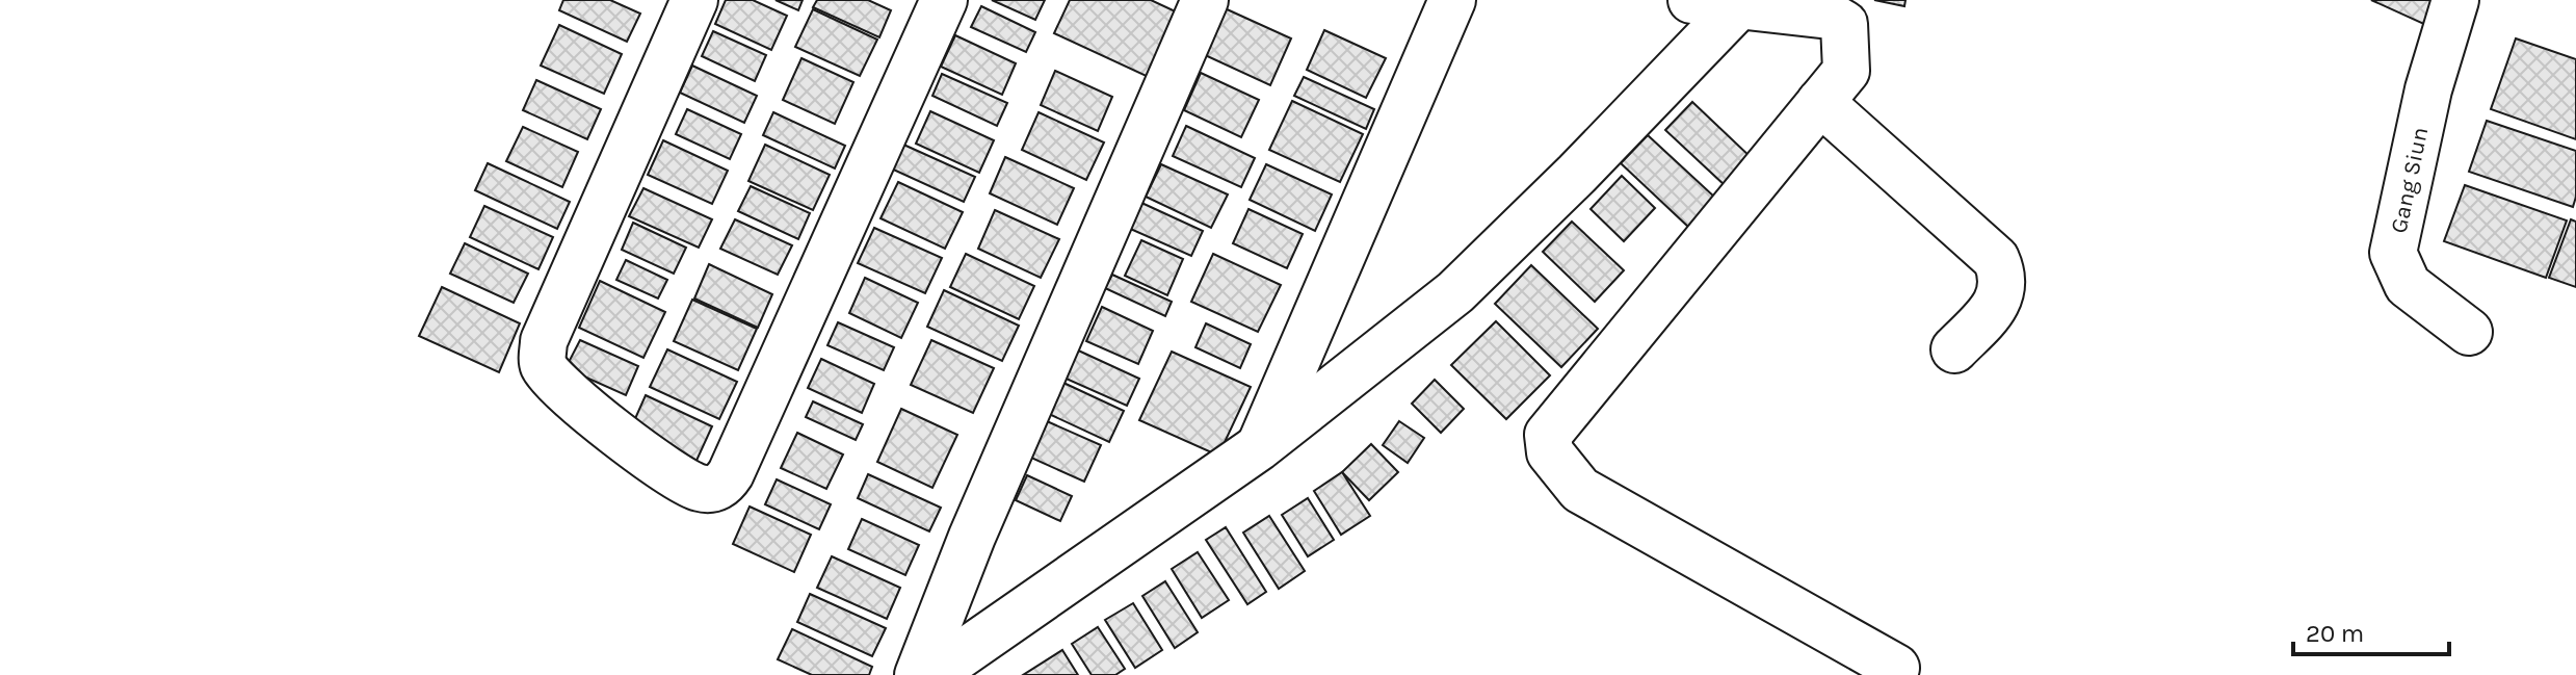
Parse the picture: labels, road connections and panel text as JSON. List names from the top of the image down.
{
  "streets": {
    "street": ["Gang Siun"]
  },
  "scale_bar": "20 m"
}
